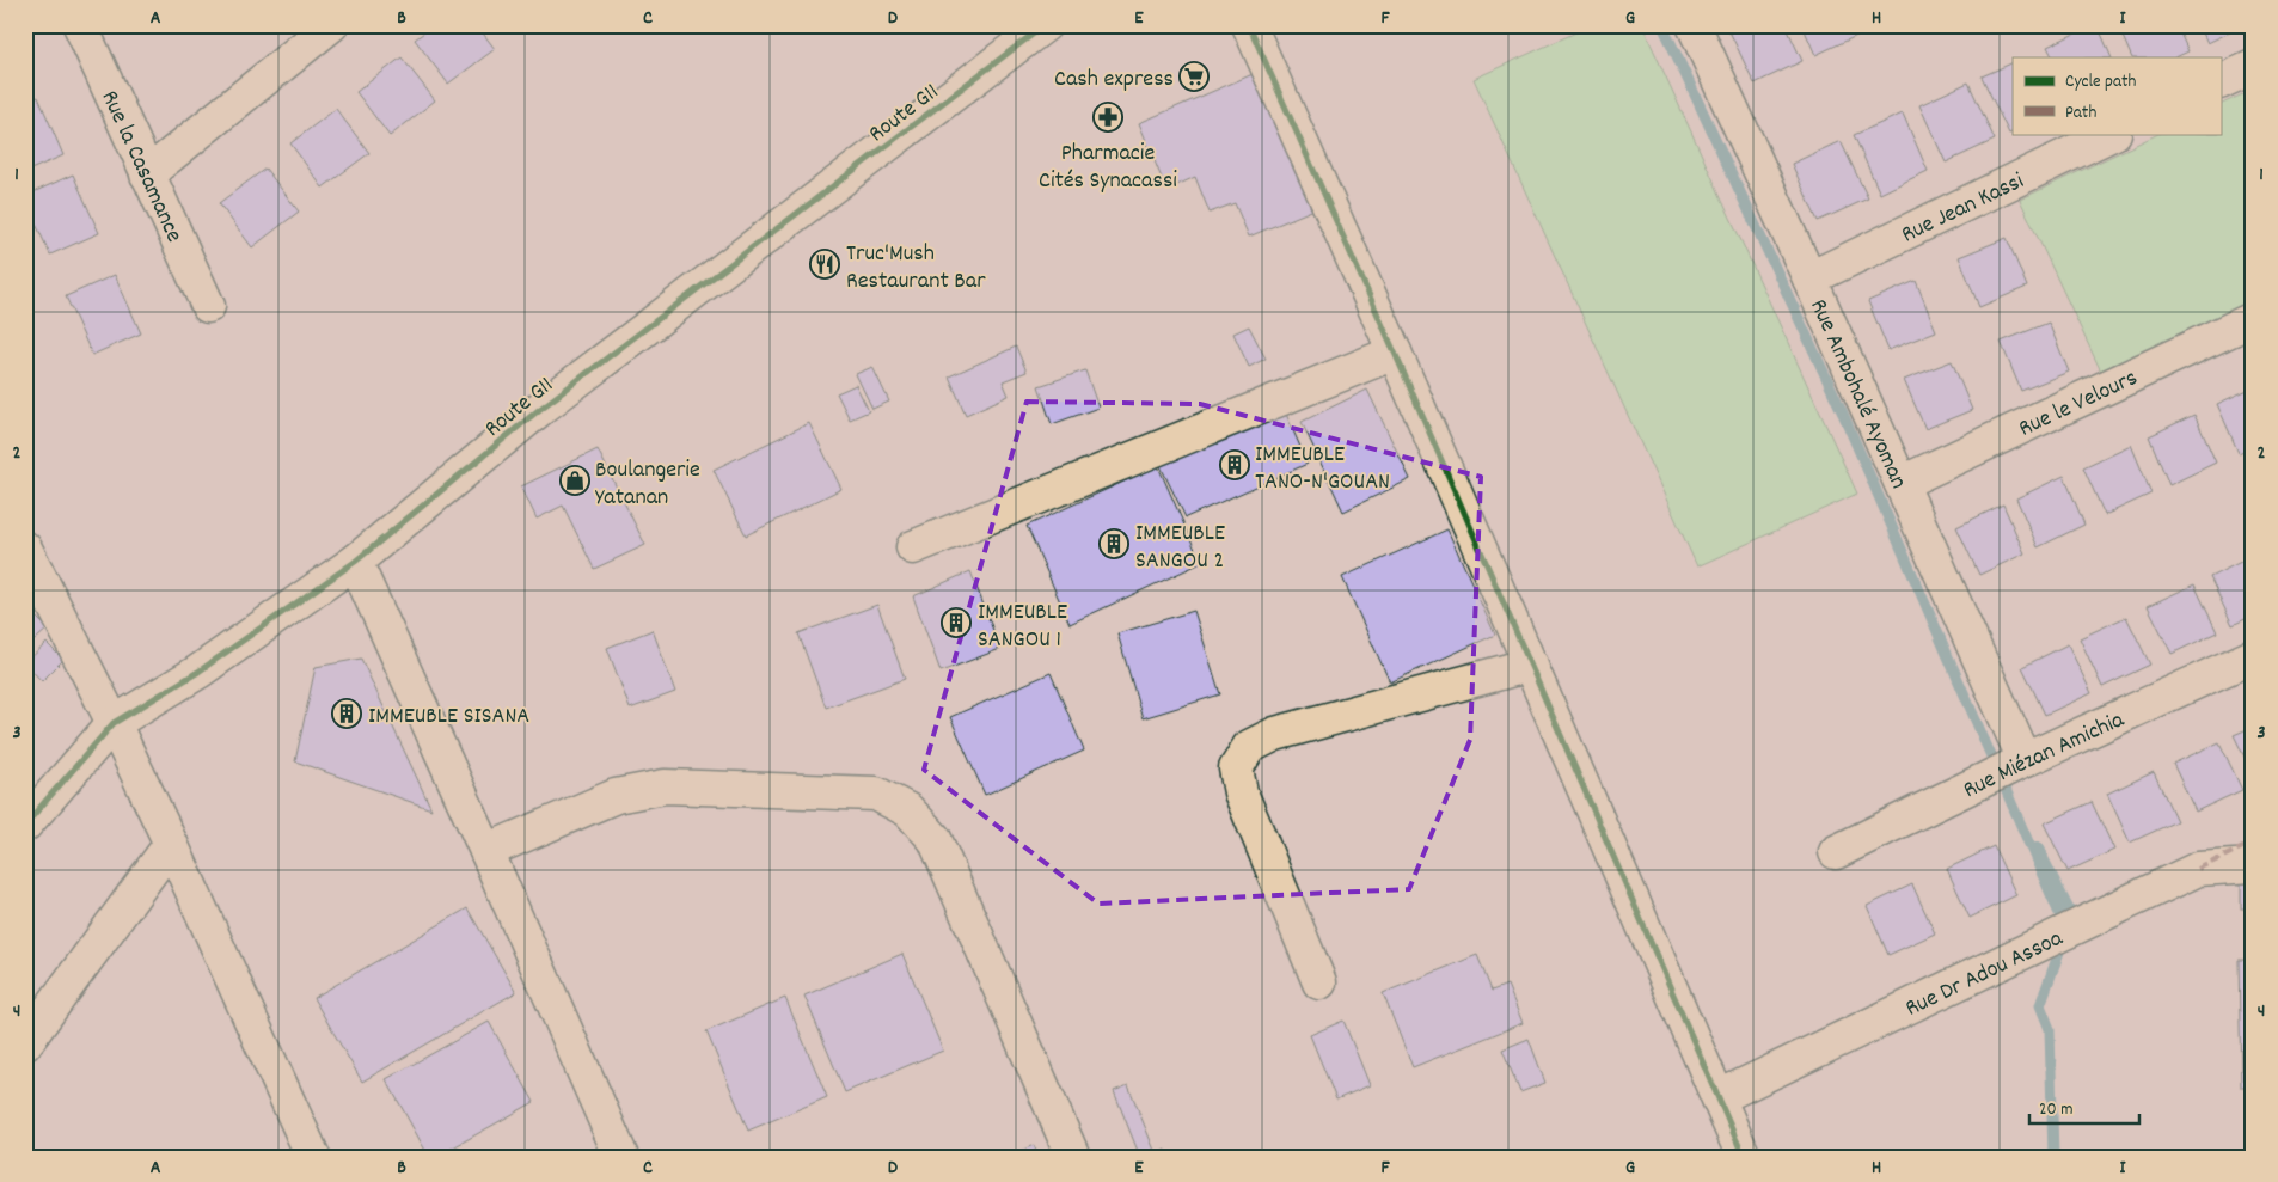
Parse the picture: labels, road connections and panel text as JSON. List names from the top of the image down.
{
  "streets": {
    "street": [
      "Route G11",
      "Rue la Casamance",
      "Rue Jean Kassi",
      "Rue Ambohalé Ayoman",
      "Rue le Velours",
      "Rue Miézan Amichia",
      "Rue Dr Adou Assoa"
    ]
  },
  "crossings": [
    ["Rue Jean Kassi", "Rue Ambohalé Ayoman"],
    ["Rue Ambohalé Ayoman", "Rue le Velours"],
    ["Rue Ambohalé Ayoman", "Rue Miézan Amichia"]
  ],
  "places": {
    "supermarket": ["Cash express"],
    "pharmacy": ["Pharmacie Cités Synacassi"],
    "restaurant": ["Truc'Mush Restaurant Bar"],
    "building": [
      "IMMEUBLE TANO-N'GOUAN",
      "IMMEUBLE SANGOU 2",
      "IMMEUBLE SANGOU 1",
      "IMMEUBLE SISANA"
    ],
    "shop": ["Boulangerie Yatanan"]
  },
  "legend": ["Cycle path", "Path"],
  "scale_bar": "20 m",
  "grid": {
    "columns": [
      "A",
      "B",
      "C",
      "D",
      "E",
      "F",
      "G",
      "H",
      "I"
    ],
    "rows": [
      "1",
      "2",
      "3",
      "4"
    ]
  }
}
